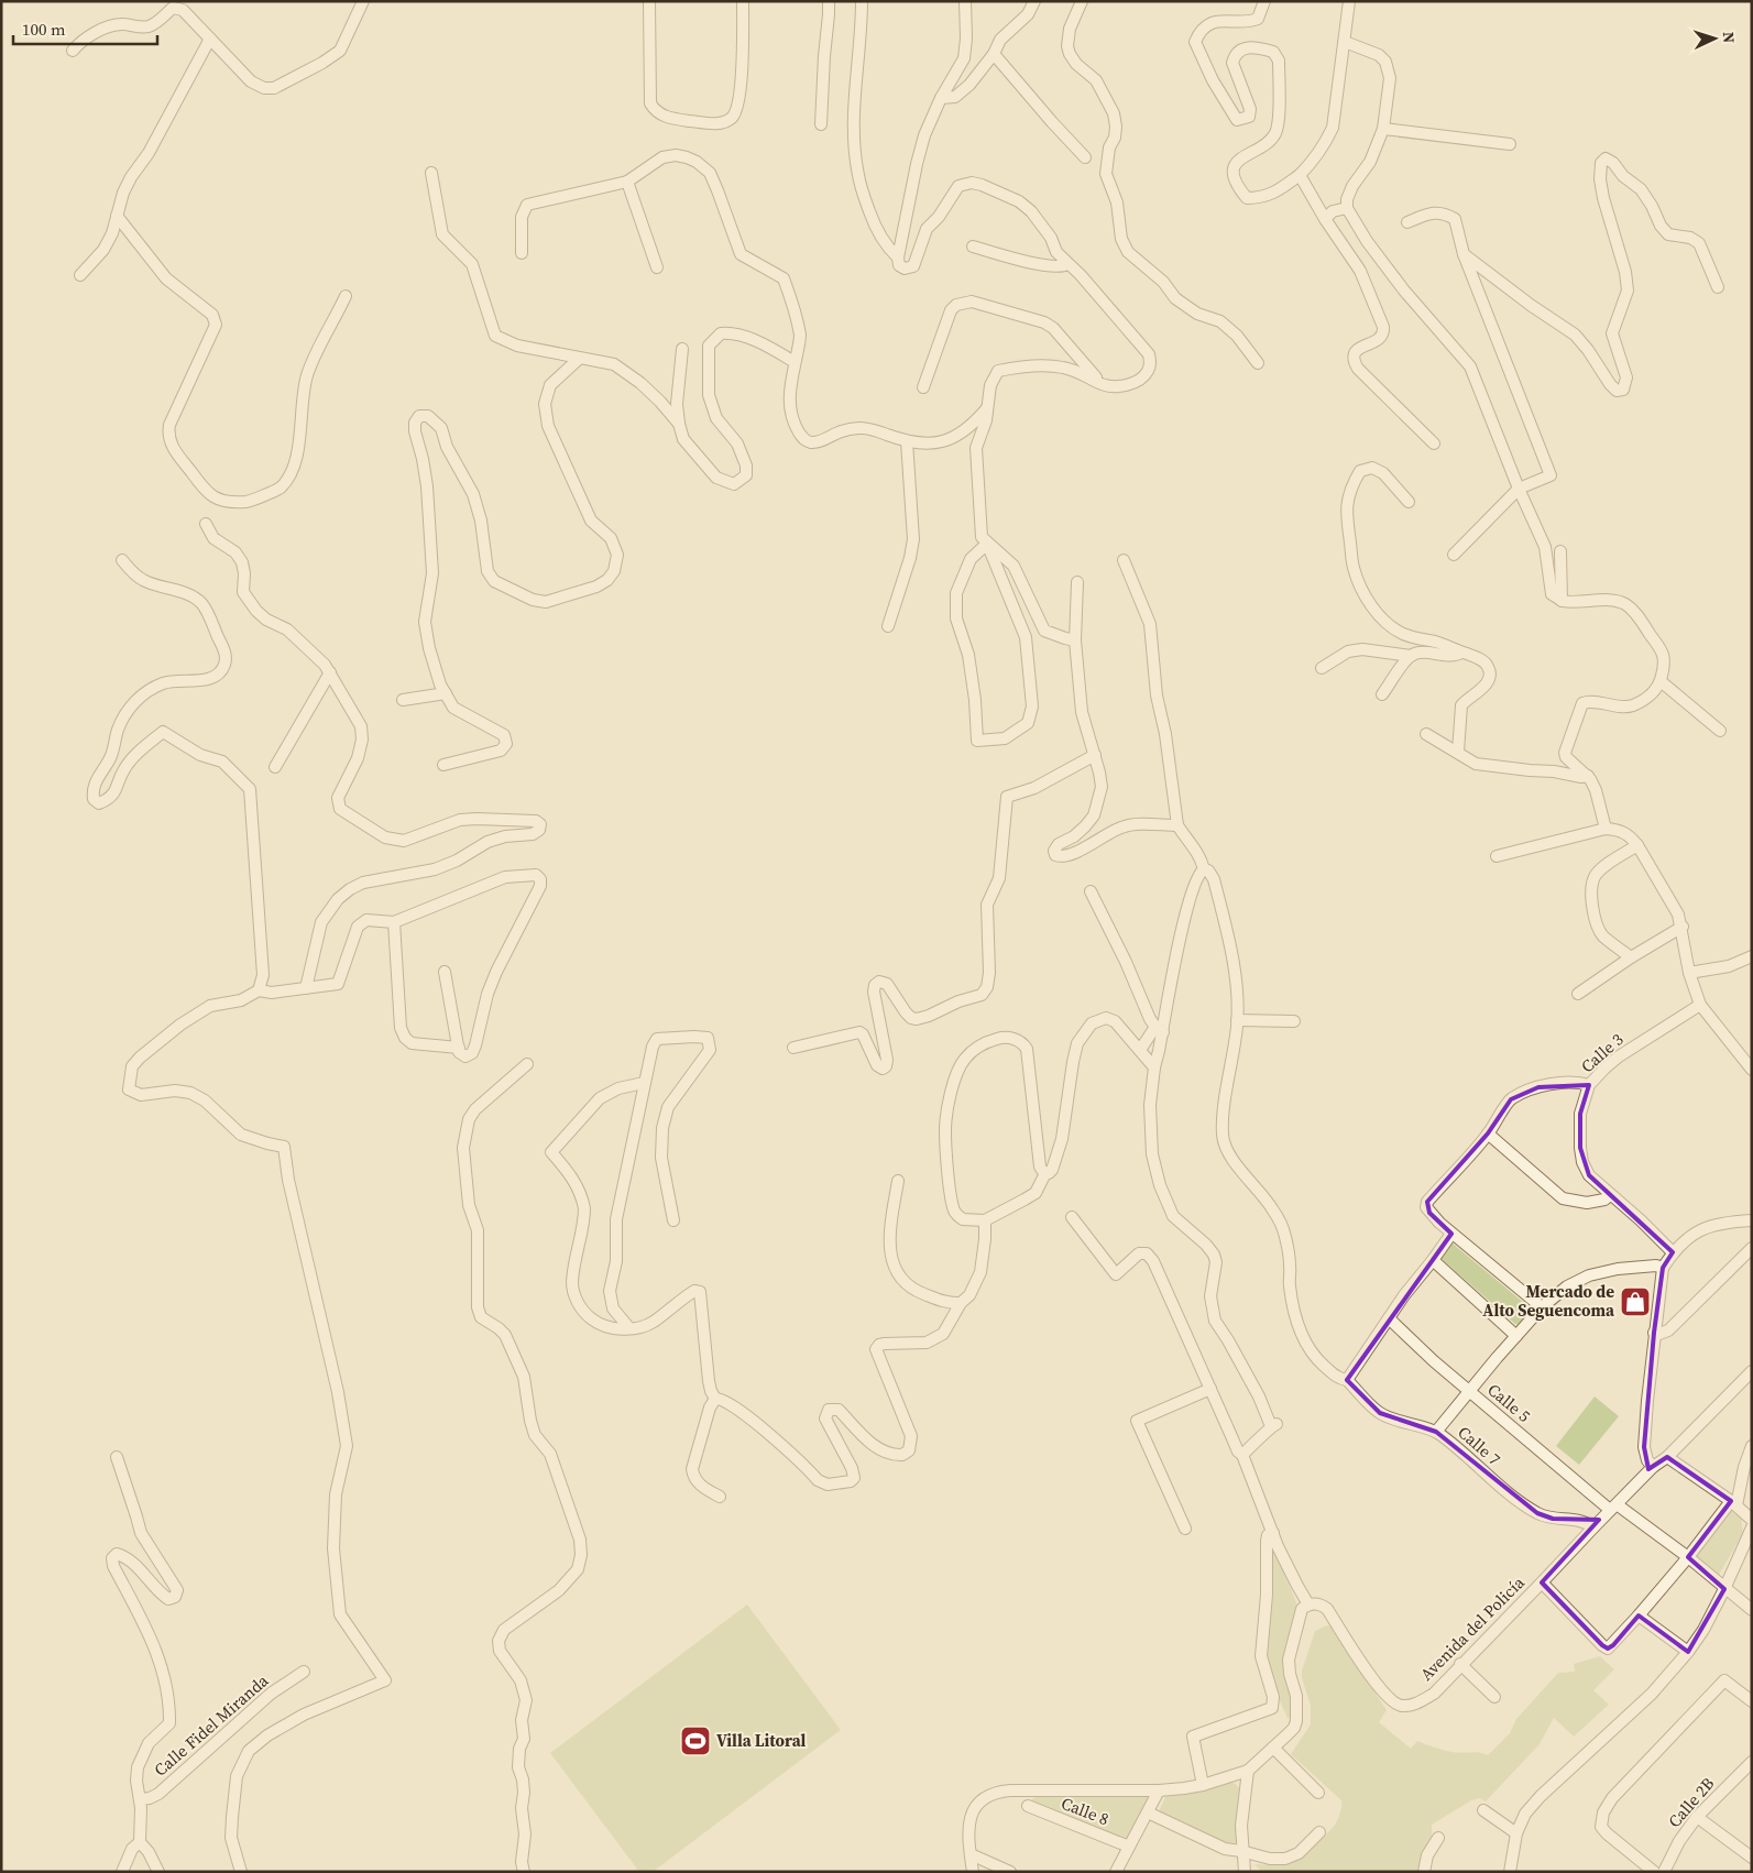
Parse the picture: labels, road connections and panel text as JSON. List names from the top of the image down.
{
  "streets": {
    "street": [
      "Calle 3",
      "Calle 5",
      "Calle 7",
      "Avenida del Policía",
      "Calle Fidel Miranda",
      "Calle 2B",
      "Calle 8"
    ]
  },
  "crossings": [
    ["Calle 5", "Avenida del Policía"],
    ["Calle 7", "Avenida del Policía"]
  ],
  "places": {
    "shop": ["Mercado de Alto Seguencoma"],
    "sports": ["Villa Litoral"]
  },
  "scale_bar": "100 m",
  "north": "right"
}
